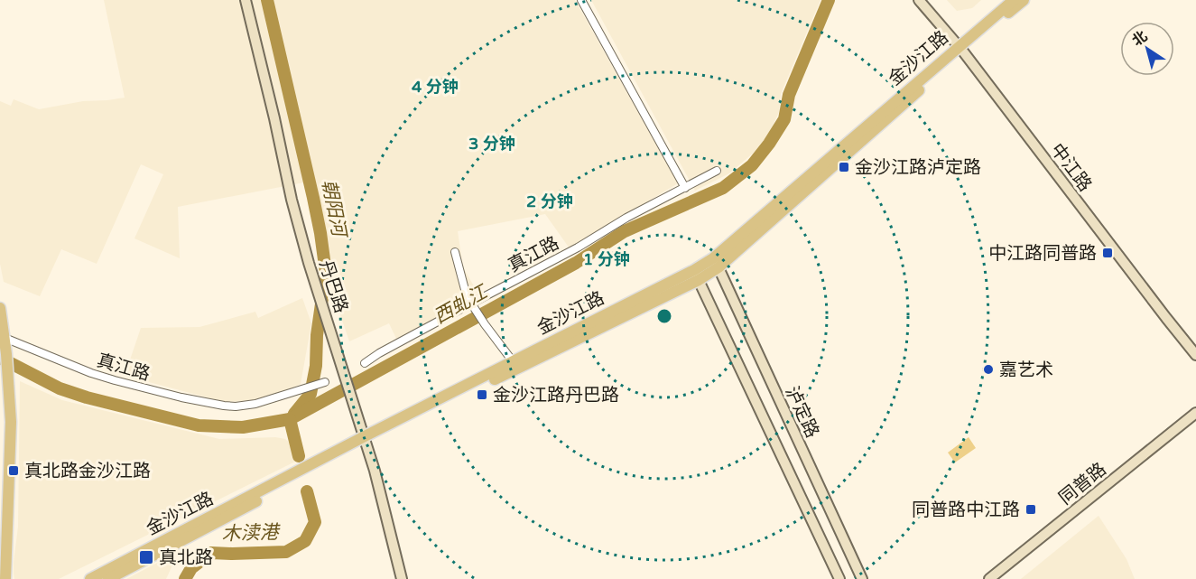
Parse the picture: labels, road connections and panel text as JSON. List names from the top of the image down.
{
  "streets": {
    "main road": ["金沙江路"],
    "street": [
      "中江路",
      "真江路",
      "丹巴路",
      "泸定路",
      "同普路"
    ]
  },
  "crossings": [
    ["金沙江路", "中江路"],
    ["金沙江路", "丹巴路"],
    ["金沙江路", "泸定路"]
  ],
  "water": ["朝阳河", "西虬江", "木渎港"],
  "places": {
    "transit": [
      "金沙江路泸定路",
      "中江路同普路",
      "金沙江路丹巴路",
      "真北路金沙江路",
      "同普路中江路",
      "真北路"
    ],
    "other": ["嘉艺术"]
  },
  "north": "top left",
  "rings": [
    "4 分钟",
    "3 分钟",
    "2 分钟",
    "1 分钟"
  ]
}
